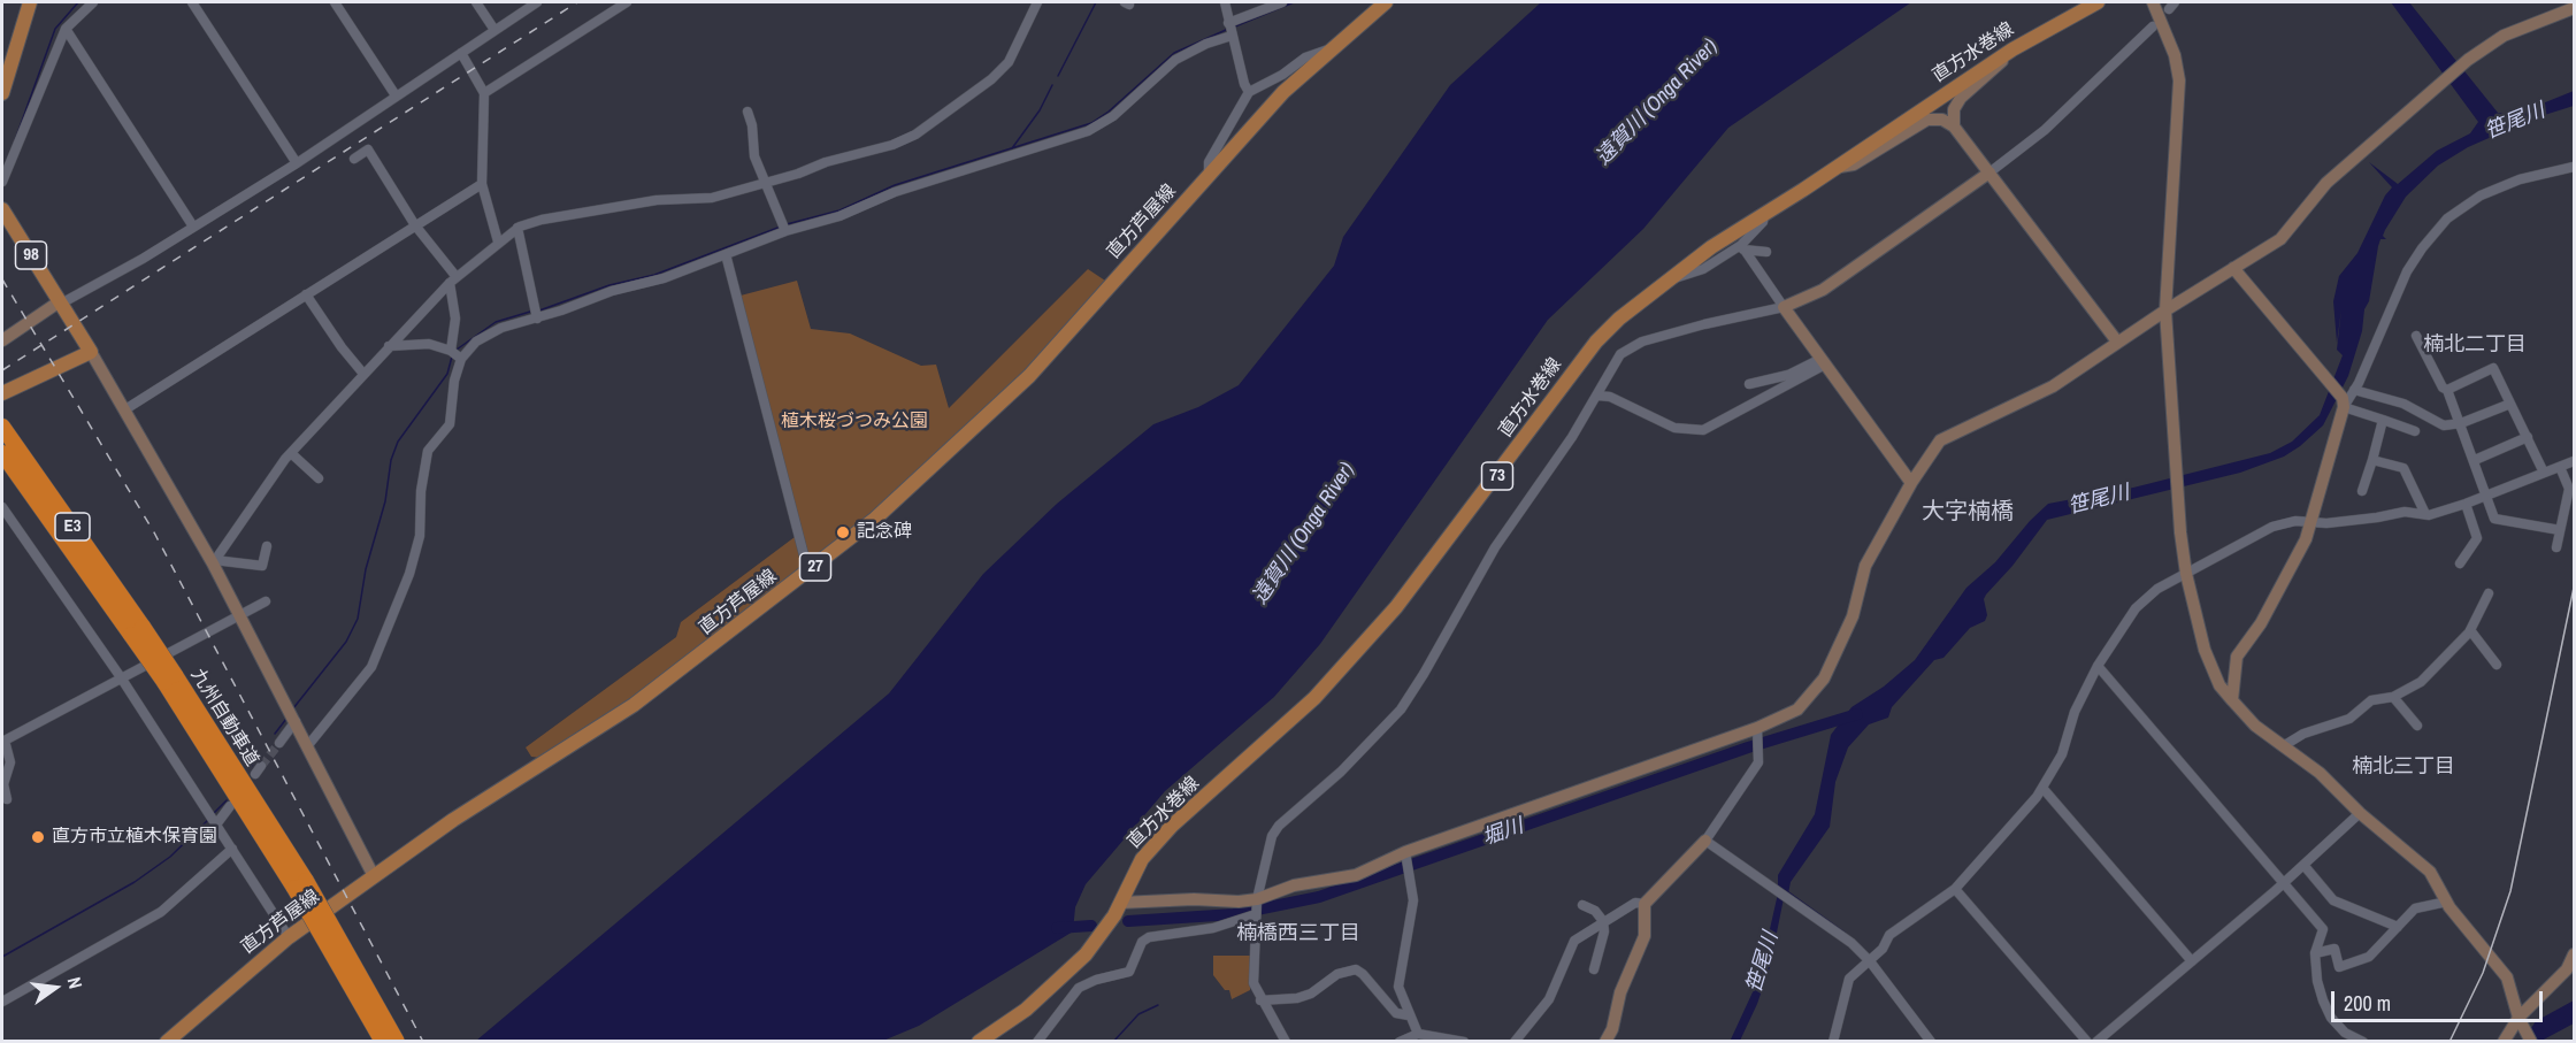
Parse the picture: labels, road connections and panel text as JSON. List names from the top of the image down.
{
  "streets": {
    "highway": ["E3", "九州自動車道"],
    "main road": [
      "直方水巻線",
      "直方芦屋線",
      "98",
      "73",
      "27"
    ]
  },
  "districts": [
    "楠北二丁目",
    "大字楠橋",
    "楠北三丁目",
    "楠橋西三丁目"
  ],
  "water": ["遠賀川 (Onga River)", "笹尾川", "堀川"],
  "parks": ["植木桜づつみ公園"],
  "places": ["記念碑", "直方市立植木保育園"],
  "scale_bar": "200 m",
  "north": "right"
}
